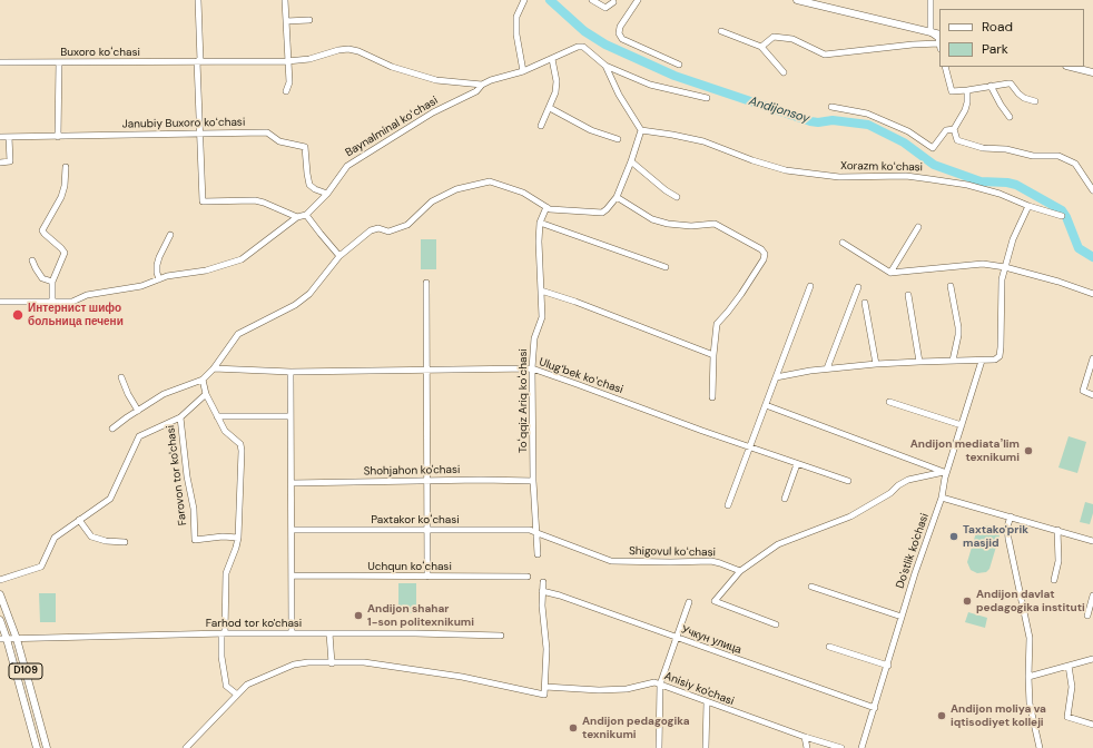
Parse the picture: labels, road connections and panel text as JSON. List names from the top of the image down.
{
  "streets": {
    "main road": ["D109"],
    "street": [
      "Buxoro koʻchasi",
      "Janubiy Buxoro koʻchasi",
      "Baynalminal koʻchasi",
      "Xorazm koʻchasi",
      "Ulugʻbek koʻchasi",
      "Toʻqqiz Ariq koʻchasi",
      "Shohjahon ko'chasi",
      "Farovon tor ko'chasi",
      "Paxtakor koʻchasi",
      "Do'stlik ko'chasi",
      "Shigovul koʻchasi",
      "Uchqun koʻchasi",
      "Farhod tor ko'chasi",
      "Учкун улица",
      "Anisiy ko'chasi"
    ]
  },
  "crossings": [
    ["Buxoro koʻchasi", "Baynalminal koʻchasi"],
    ["Janubiy Buxoro koʻchasi", "Baynalminal koʻchasi"],
    ["Ulugʻbek koʻchasi", "Toʻqqiz Ariq koʻchasi"],
    ["Toʻqqiz Ariq koʻchasi", "Shohjahon ko'chasi"],
    ["Toʻqqiz Ariq koʻchasi", "Paxtakor koʻchasi"],
    ["Toʻqqiz Ariq koʻchasi", "Shigovul koʻchasi"],
    ["Paxtakor koʻchasi", "Shigovul koʻchasi"],
    ["Do'stlik ko'chasi", "Учкун улица"],
    ["Farhod tor ko'chasi", "D109"]
  ],
  "water": ["Andijonsoy"],
  "places": [
    "Интернист шифо больница печени",
    "Andijon mediataʼlim texnikumi",
    "Taxtako'prik masjid",
    "Andijon davlat pedagogika instituti",
    "Andijon shahar 1-son politexnikumi",
    "Andijon moliya va iqtisodiyet kolleji",
    "Andijon pedagogika texnikumi"
  ],
  "legend": ["Road", "Park"]
}
